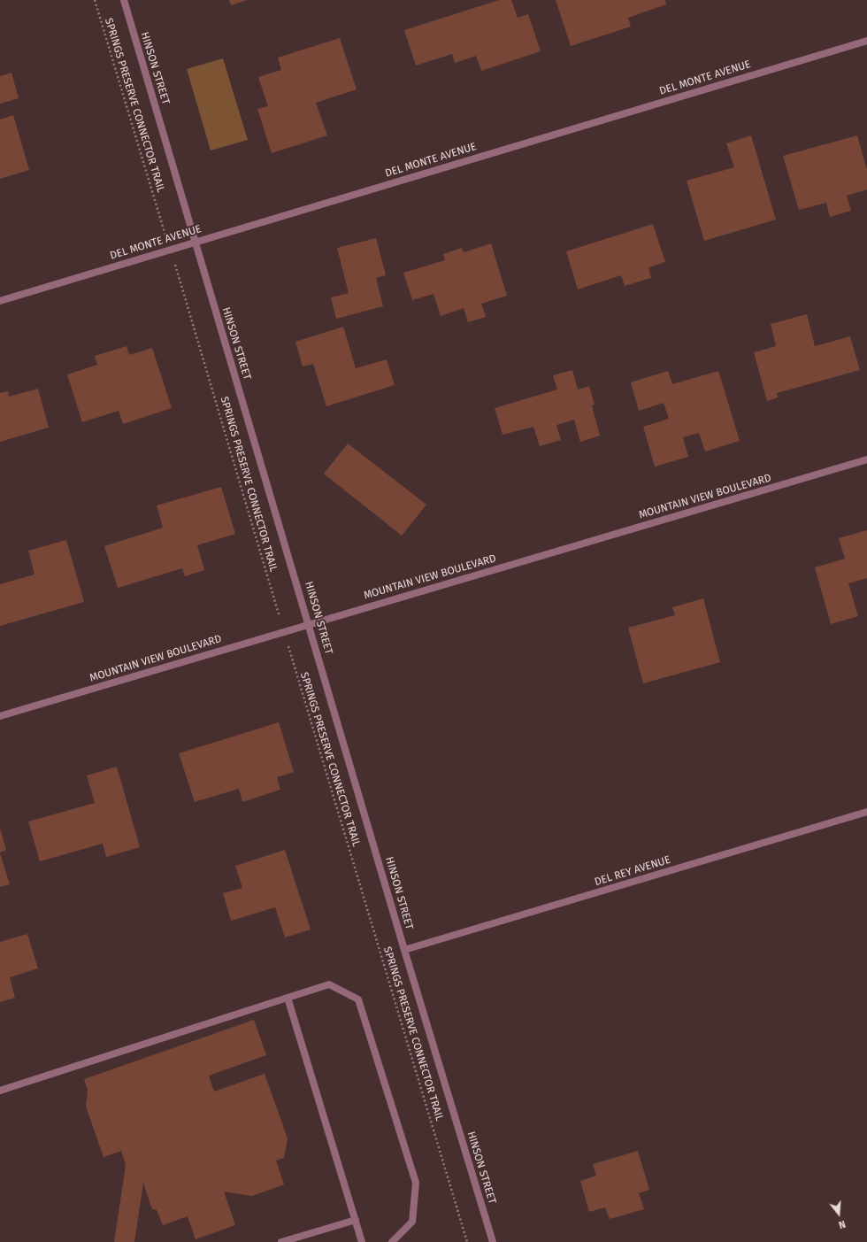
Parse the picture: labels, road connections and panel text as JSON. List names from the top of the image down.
{
  "streets": {
    "street": [
      "HINSON STREET",
      "DEL MONTE AVENUE",
      "MOUNTAIN VIEW BOULEVARD",
      "DEL REY AVENUE"
    ],
    "path": ["SPRINGS PRESERVE CONNECTOR TRAIL"]
  },
  "crossings": [
    ["HINSON STREET", "DEL MONTE AVENUE"],
    ["HINSON STREET", "MOUNTAIN VIEW BOULEVARD"],
    ["HINSON STREET", "DEL REY AVENUE"],
    ["SPRINGS PRESERVE CONNECTOR TRAIL", "MOUNTAIN VIEW BOULEVARD"]
  ],
  "north": "bottom"
}
